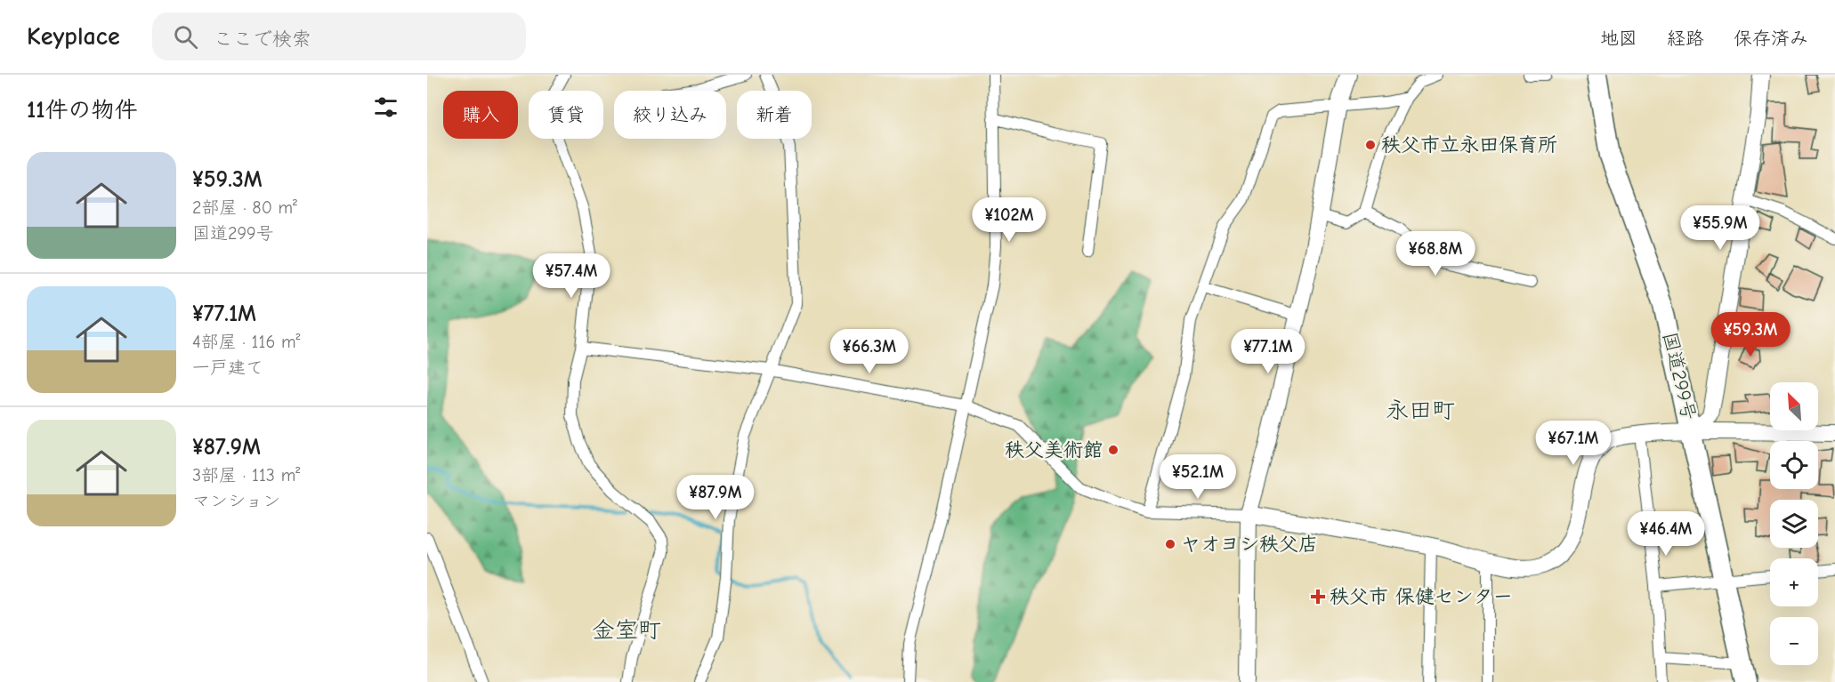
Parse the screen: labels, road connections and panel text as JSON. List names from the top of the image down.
{
  "streets": {
    "highway": ["国道299号"]
  },
  "districts": ["永田町", "金室町"],
  "places": {
    "other": ["秩父市立永田保育所", "秩父美術館", "ヤオヨシ秩父店"],
    "health": ["秩父市 保健センター"]
  },
  "north": "top left",
  "page": {
    "header": "Keyplace",
    "search": "ここで検索",
    "nav": ["地図", "経路", "保存済み"],
    "heading": "11件の物件",
    "chip": [
      "購入",
      "賃貸",
      "絞り込み",
      "新着"
    ],
    "list": [
      {
        "name": "¥59.3M",
        "note": "2部屋 · 80 m² · 国道299号"
      },
      {
        "name": "¥77.1M",
        "note": "4部屋 · 116 m² · 一戸建て"
      },
      {
        "name": "¥87.9M",
        "note": "3部屋 · 113 m² · マンション"
      }
    ],
    "price": [
      "¥102M",
      "¥55.9M",
      "¥68.8M",
      "¥57.4M",
      "¥59.3M",
      "¥66.3M",
      "¥77.1M",
      "¥67.1M",
      "¥52.1M",
      "¥87.9M",
      "¥46.4M"
    ],
    "map_buttons": ["+", "−"]
  }
}
